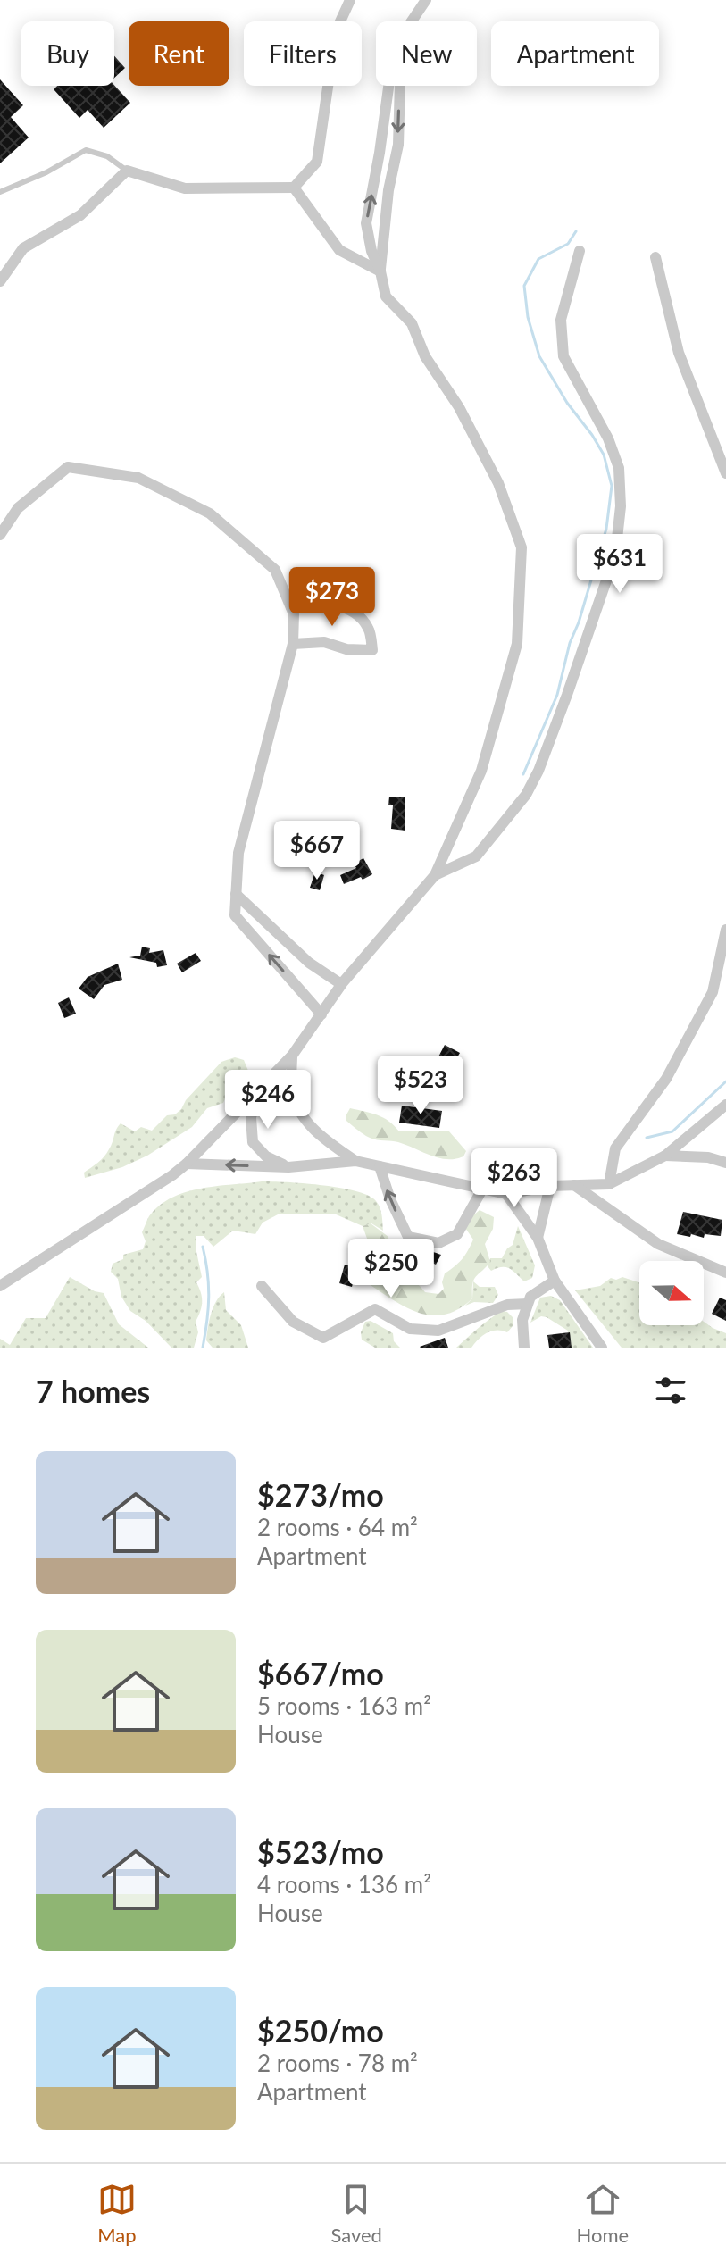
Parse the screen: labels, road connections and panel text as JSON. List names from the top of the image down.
{
  "north": "right",
  "page": {
    "chip": [
      "Buy",
      "Rent",
      "Filters",
      "New",
      "Apartment"
    ],
    "price": [
      "$631",
      "$273",
      "$667",
      "$523",
      "$246",
      "$263",
      "$250"
    ],
    "heading": "7 homes",
    "list": [
      {
        "name": "$273/mo",
        "note": "2 rooms · 64 m² · Apartment"
      },
      {
        "name": "$667/mo",
        "note": "5 rooms · 163 m² · House"
      },
      {
        "name": "$523/mo",
        "note": "4 rooms · 136 m² · House"
      },
      {
        "name": "$250/mo",
        "note": "2 rooms · 78 m² · Apartment"
      }
    ],
    "tabs": ["Map", "Saved", "Home"]
  }
}
